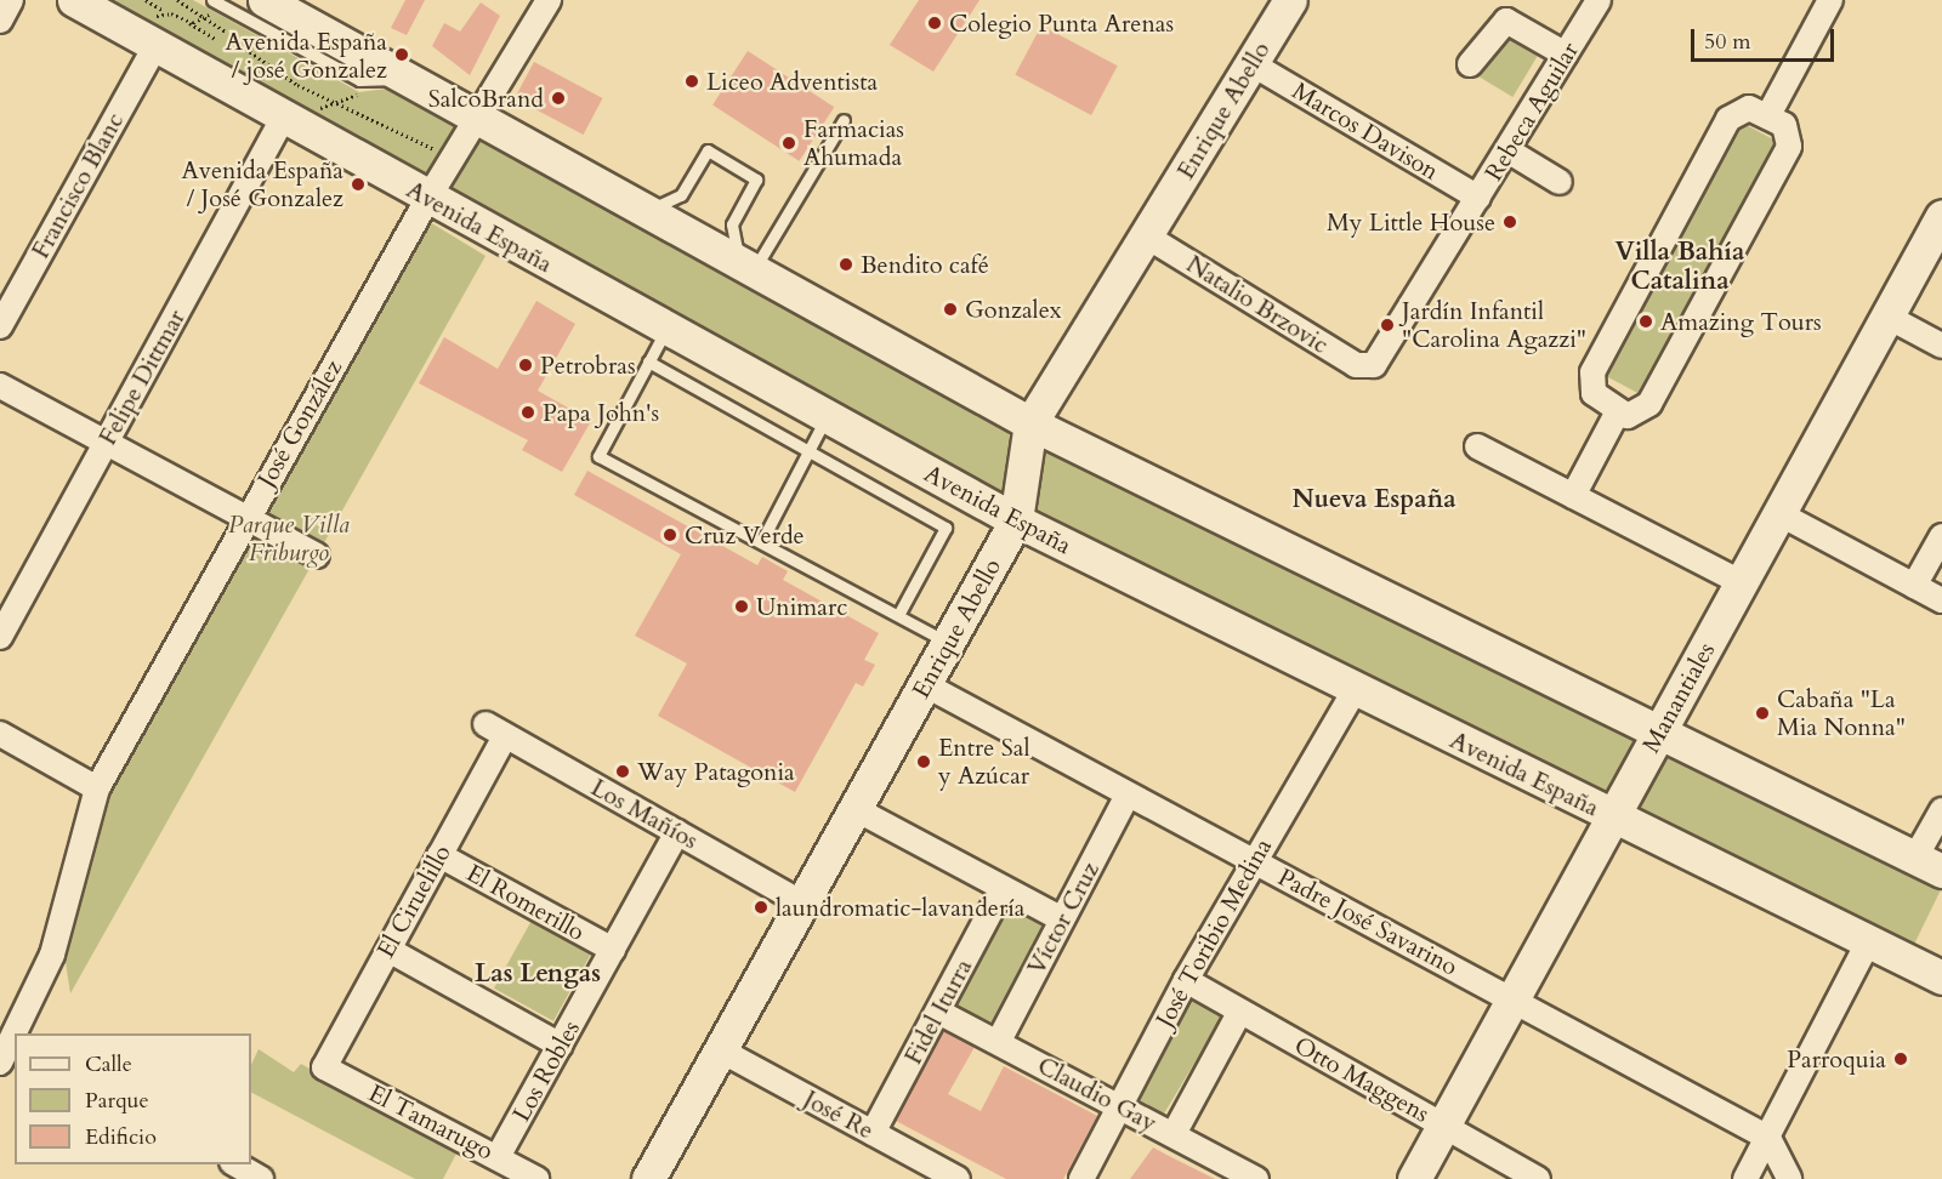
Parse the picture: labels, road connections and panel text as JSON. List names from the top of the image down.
{
  "streets": {
    "main road": ["Enrique Abello", "Avenida España", "Manantiales"],
    "street": [
      "Rebeca Aguilar",
      "Marcos Davison",
      "Francisco Blanc",
      "Natalio Brzovic",
      "Felipe Dittmar",
      "José González",
      "Los Mañíos",
      "El Ciruelillo",
      "El Romerillo",
      "Víctor Cruz",
      "Padre José Savarino",
      "José Toribio Medina",
      "Fidel Iturra",
      "Los Robles",
      "Otto Maggens",
      "Claudio Gay",
      "José Re",
      "El Tamarugo"
    ]
  },
  "crossings": [
    ["Enrique Abello", "Marcos Davison"],
    ["Enrique Abello", "Avenida España"],
    ["Enrique Abello", "Natalio Brzovic"],
    ["Enrique Abello", "Los Mañíos"],
    ["Enrique Abello", "Padre José Savarino"],
    ["Enrique Abello", "José Re"],
    ["Rebeca Aguilar", "Marcos Davison"],
    ["Rebeca Aguilar", "Natalio Brzovic"],
    ["Francisco Blanc", "Avenida España"],
    ["Avenida España", "Felipe Dittmar"],
    ["Avenida España", "José González"],
    ["Avenida España", "Manantiales"],
    ["Avenida España", "José Toribio Medina"],
    ["Manantiales", "Padre José Savarino"],
    ["Manantiales", "Otto Maggens"],
    ["Los Mañíos", "El Ciruelillo"],
    ["Los Mañíos", "Los Robles"],
    ["El Ciruelillo", "El Romerillo"],
    ["El Ciruelillo", "El Tamarugo"],
    ["El Romerillo", "Los Robles"],
    ["Víctor Cruz", "Padre José Savarino"],
    ["Víctor Cruz", "Claudio Gay"],
    ["Padre José Savarino", "José Toribio Medina"],
    ["José Toribio Medina", "Otto Maggens"],
    ["José Toribio Medina", "Claudio Gay"],
    ["Fidel Iturra", "Claudio Gay"],
    ["Fidel Iturra", "José Re"],
    ["Los Robles", "El Tamarugo"]
  ],
  "districts": ["Villa Bahía Catalina", "Nueva España", "Las Lengas"],
  "parks": ["Parque Villa Friburgo"],
  "places": [
    "Colegio Punta Arenas",
    "Avenida España / josé Gonzalez",
    "Liceo Adventista",
    "SalcoBrand",
    "Farmacias Ahumada",
    "Avenida España / José Gonzalez",
    "My Little House",
    "Bendito café",
    "Gonzalex",
    "Amazing Tours",
    "Jardín Infantil \"Carolina Agazzi\"",
    "Petrobras",
    "Papa John's",
    "Cruz Verde",
    "Unimarc",
    "Cabaña \"La Mia Nonna\"",
    "Entre Sal y Azúcar",
    "Way Patagonia",
    "laundromatic-lavandería",
    "Parroquia"
  ],
  "legend": ["Calle", "Parque", "Edificio"],
  "scale_bar": "50 m"
}
